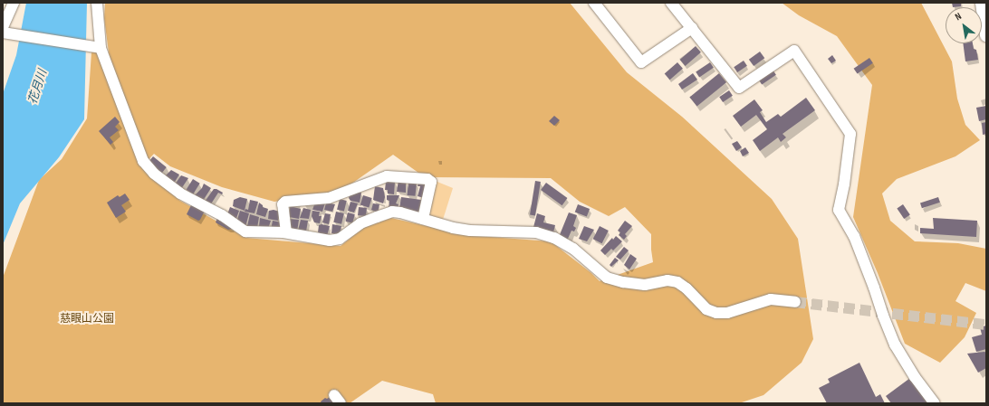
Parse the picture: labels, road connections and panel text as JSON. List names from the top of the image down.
{
  "water": ["花月川"],
  "parks": ["慈眼山公園"],
  "north": "top left"
}
